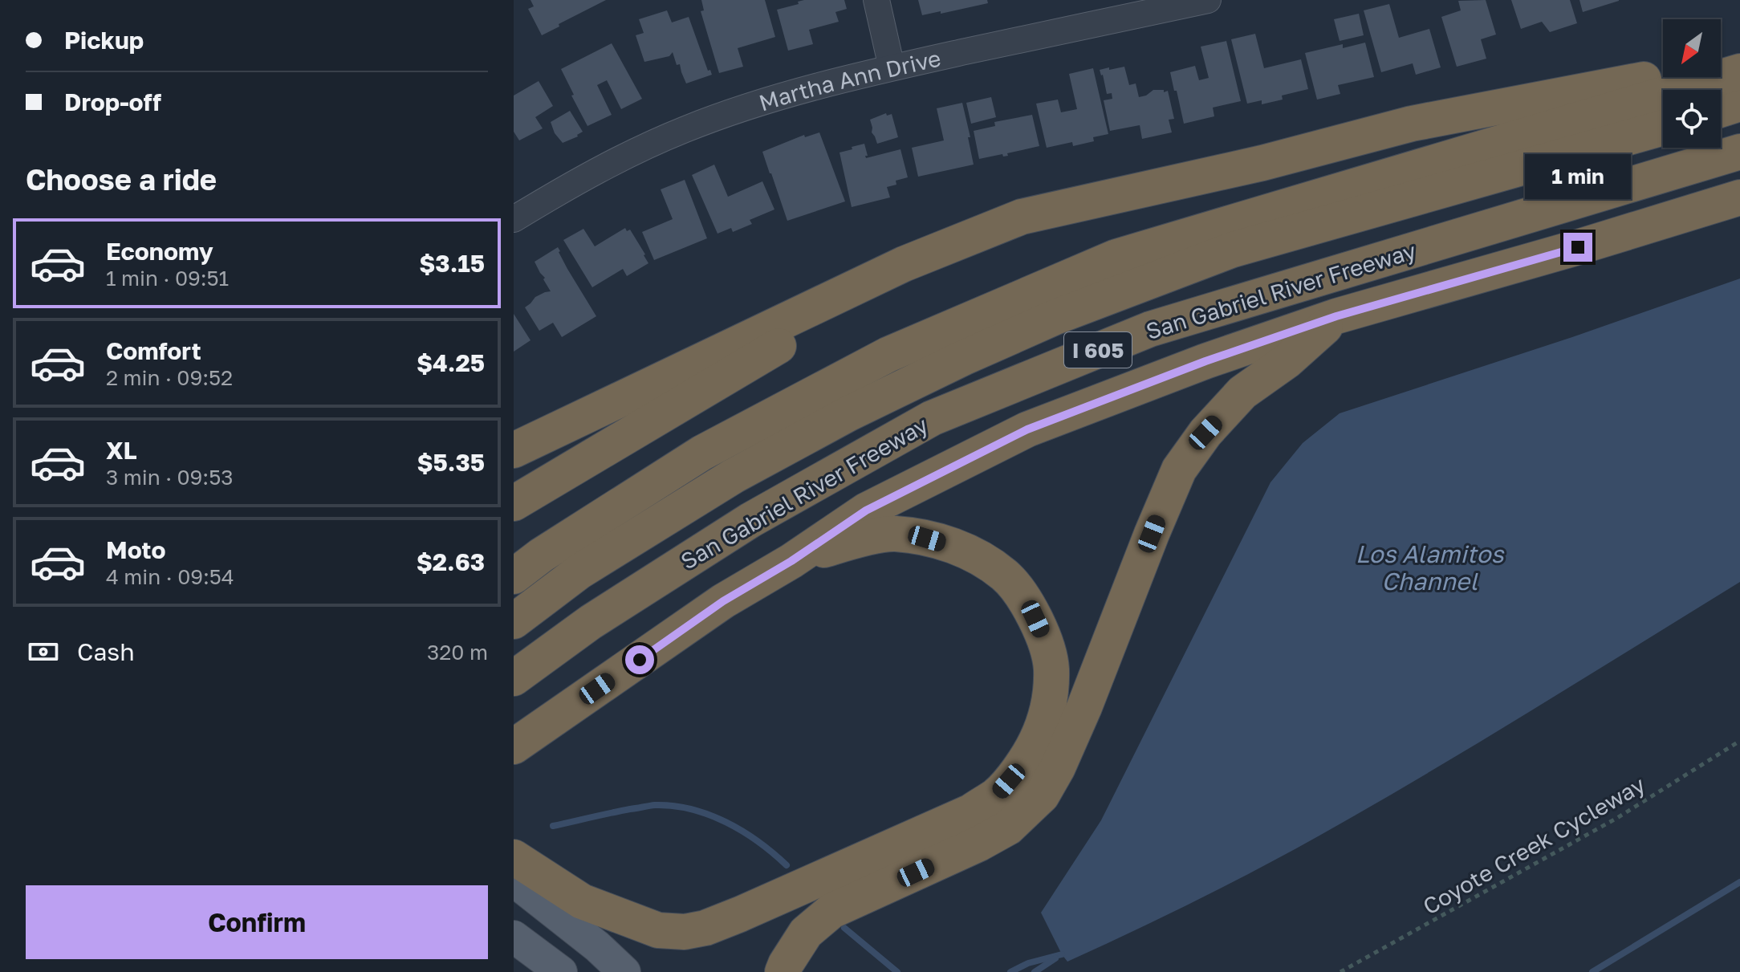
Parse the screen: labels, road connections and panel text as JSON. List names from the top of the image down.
{
  "streets": {
    "highway": ["San Gabriel River Freeway", "I 605"],
    "street": ["Martha Ann Drive"],
    "path": ["Coyote Creek Cycleway"]
  },
  "water": ["Los Alamitos Channel"],
  "north": "bottom left",
  "page": {
    "banner": ["Pickup", "Drop-off"],
    "heading": "Choose a ride",
    "bubble": "1 min",
    "list": [
      {
        "name": "Economy",
        "note": "1 min · 09:51",
        "value": "$3.15"
      },
      {
        "name": "Comfort",
        "note": "2 min · 09:52",
        "value": "$4.25"
      },
      {
        "name": "XL",
        "note": "3 min · 09:53",
        "value": "$5.35"
      },
      {
        "name": "Moto",
        "note": "4 min · 09:54",
        "value": "$2.63"
      }
    ],
    "pay": ["Cash", "320 m"],
    "buttons": "Confirm"
  }
}
